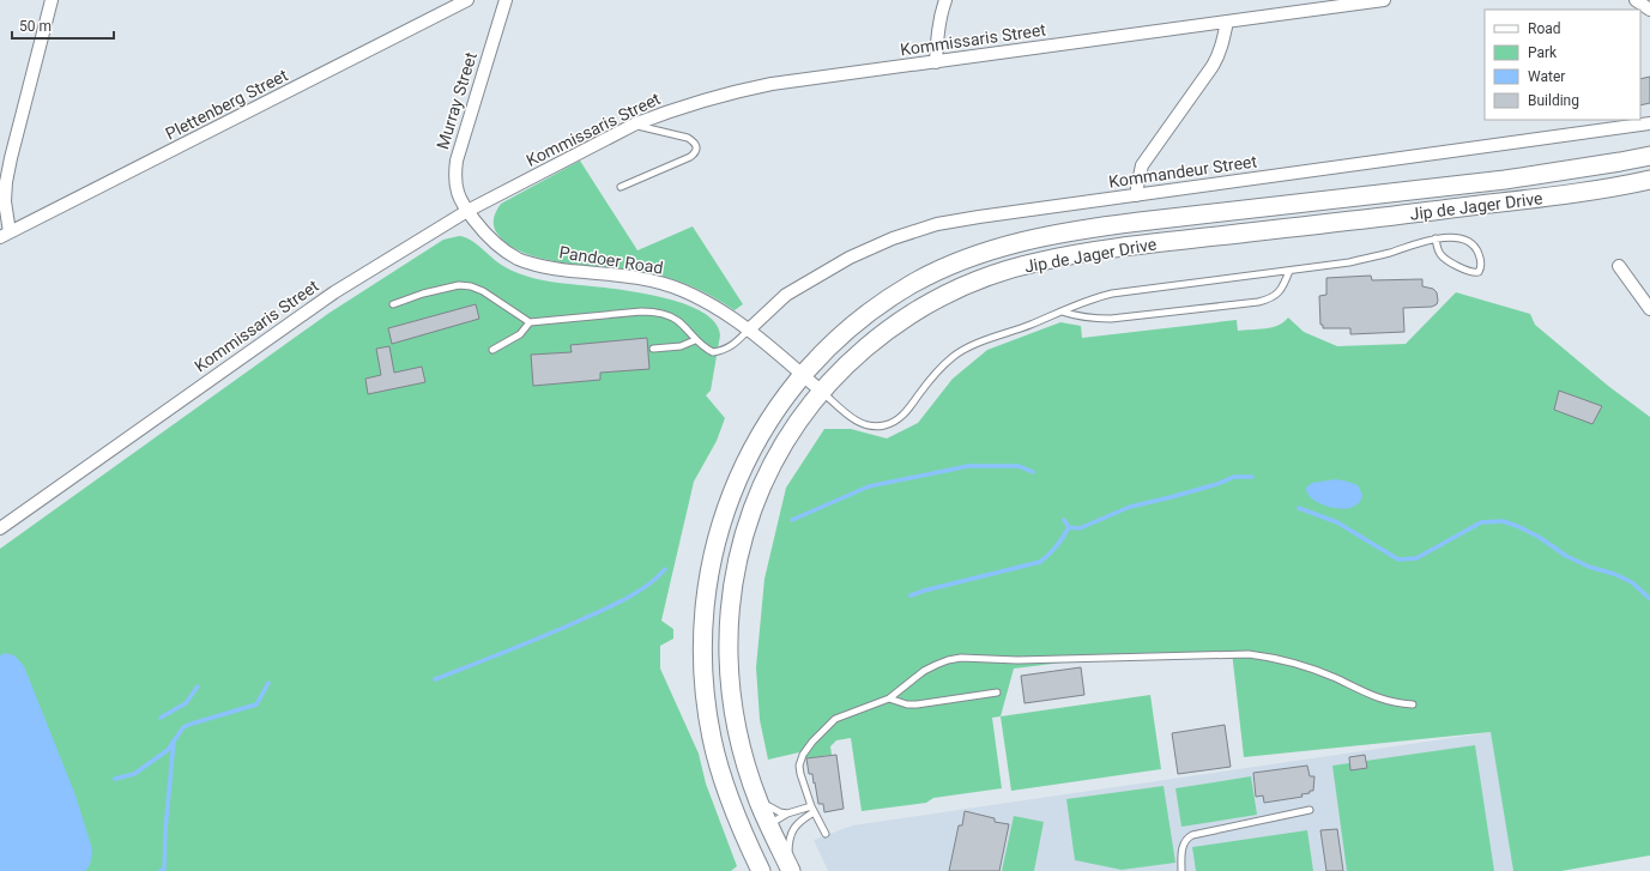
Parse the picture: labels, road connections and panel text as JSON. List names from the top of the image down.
{
  "streets": {
    "main road": ["Jip de Jager Drive"],
    "street": [
      "Kommissaris Street",
      "Murray Street",
      "Plettenberg Street",
      "Kommandeur Street",
      "Pandoer Road"
    ]
  },
  "crossings": [
    ["Kommissaris Street", "Murray Street"],
    ["Kommissaris Street", "Pandoer Road"],
    ["Murray Street", "Pandoer Road"],
    ["Kommandeur Street", "Pandoer Road"],
    ["Jip de Jager Drive", "Pandoer Road"]
  ],
  "legend": [
    "Road",
    "Park",
    "Water",
    "Building"
  ],
  "scale_bar": "50 m"
}
